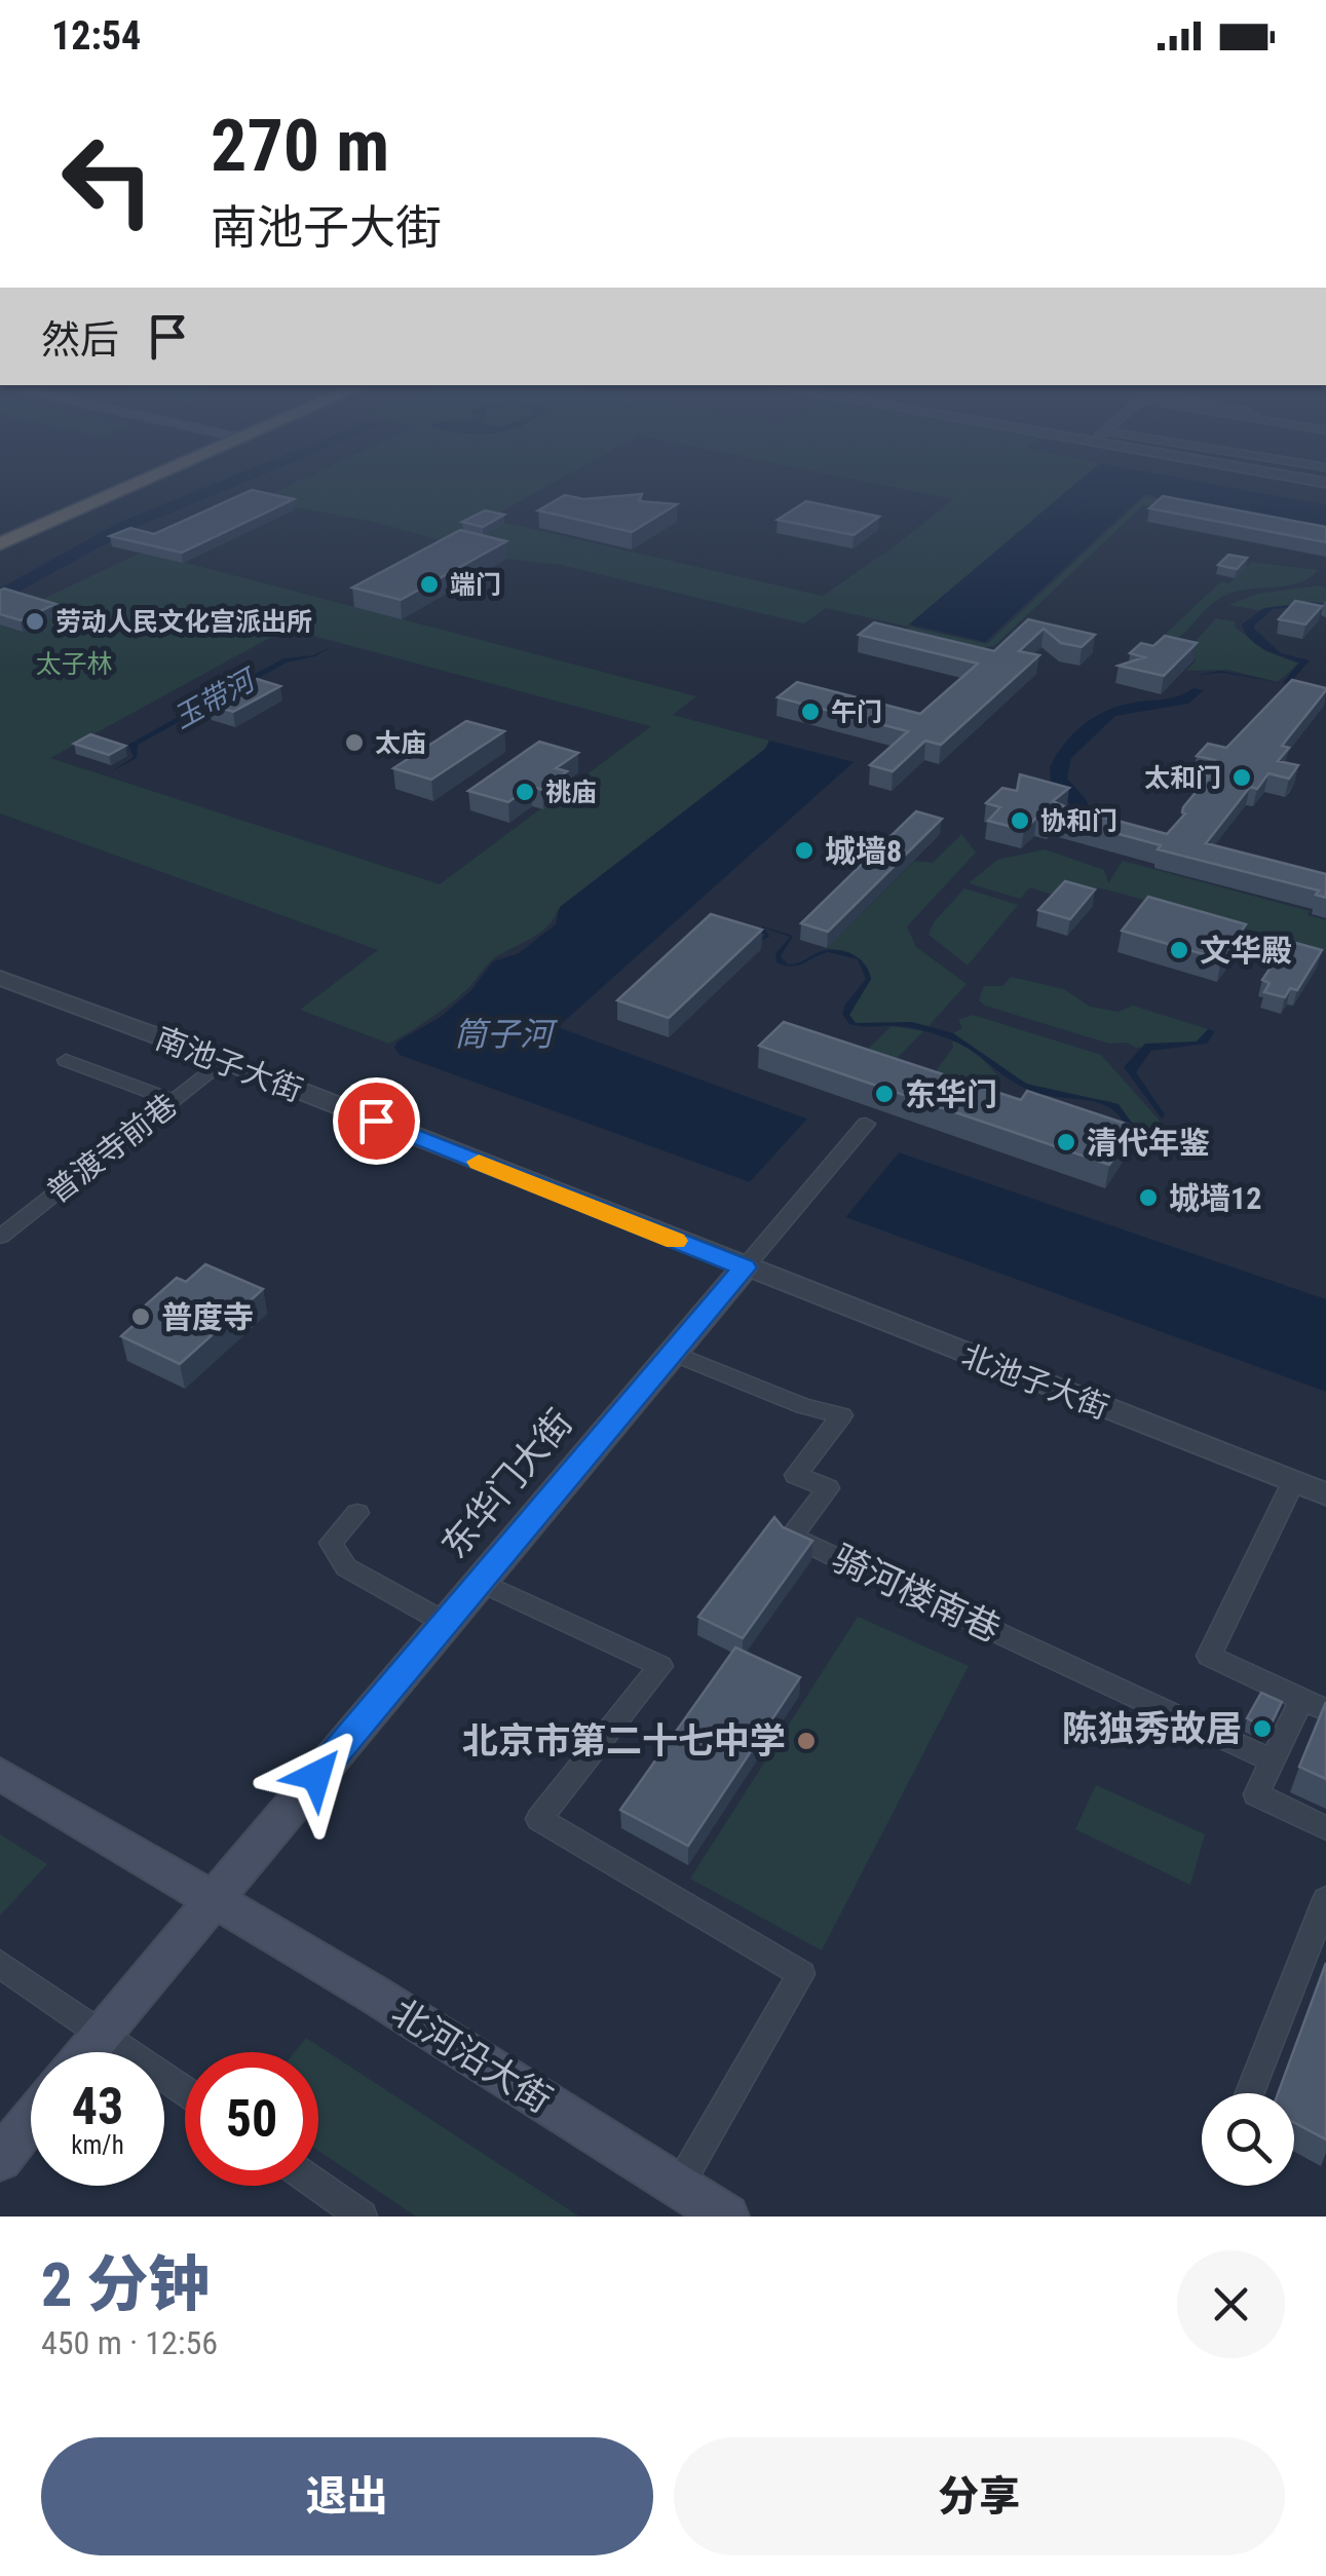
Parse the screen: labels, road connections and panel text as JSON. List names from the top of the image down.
{
  "streets": {
    "main road": ["东华门大街", "北河沿大街"],
    "street": [
      "南池子大街",
      "普渡寺前巷",
      "北池子大街",
      "骑河楼南巷"
    ]
  },
  "crossings": [
    ["南池子大街", "普渡寺前巷"],
    ["南池子大街", "北池子大街"],
    ["南池子大街", "东华门大街"],
    ["北池子大街", "东华门大街"],
    ["东华门大街", "骑河楼南巷"],
    ["东华门大街", "北河沿大街"]
  ],
  "water": ["玉带河", "筒子河"],
  "parks": ["太子林"],
  "places": [
    "端门",
    "劳动人民文化宫派出所",
    "午门",
    "太庙",
    "太和门",
    "祧庙",
    "协和门",
    "城墙8",
    "文华殿",
    "东华门",
    "清代年鉴",
    "城墙12",
    "普度寺",
    "陈独秀故居",
    "北京市第二十七中学"
  ],
  "page": {
    "status": "12:54",
    "turn": ["270 m", "南池子大街"],
    "then": "然后",
    "speed": "43 km/h",
    "limit": "50",
    "heading": ["2 分钟", "450 m · 12:56"],
    "buttons": ["退出", "分享"]
  }
}
